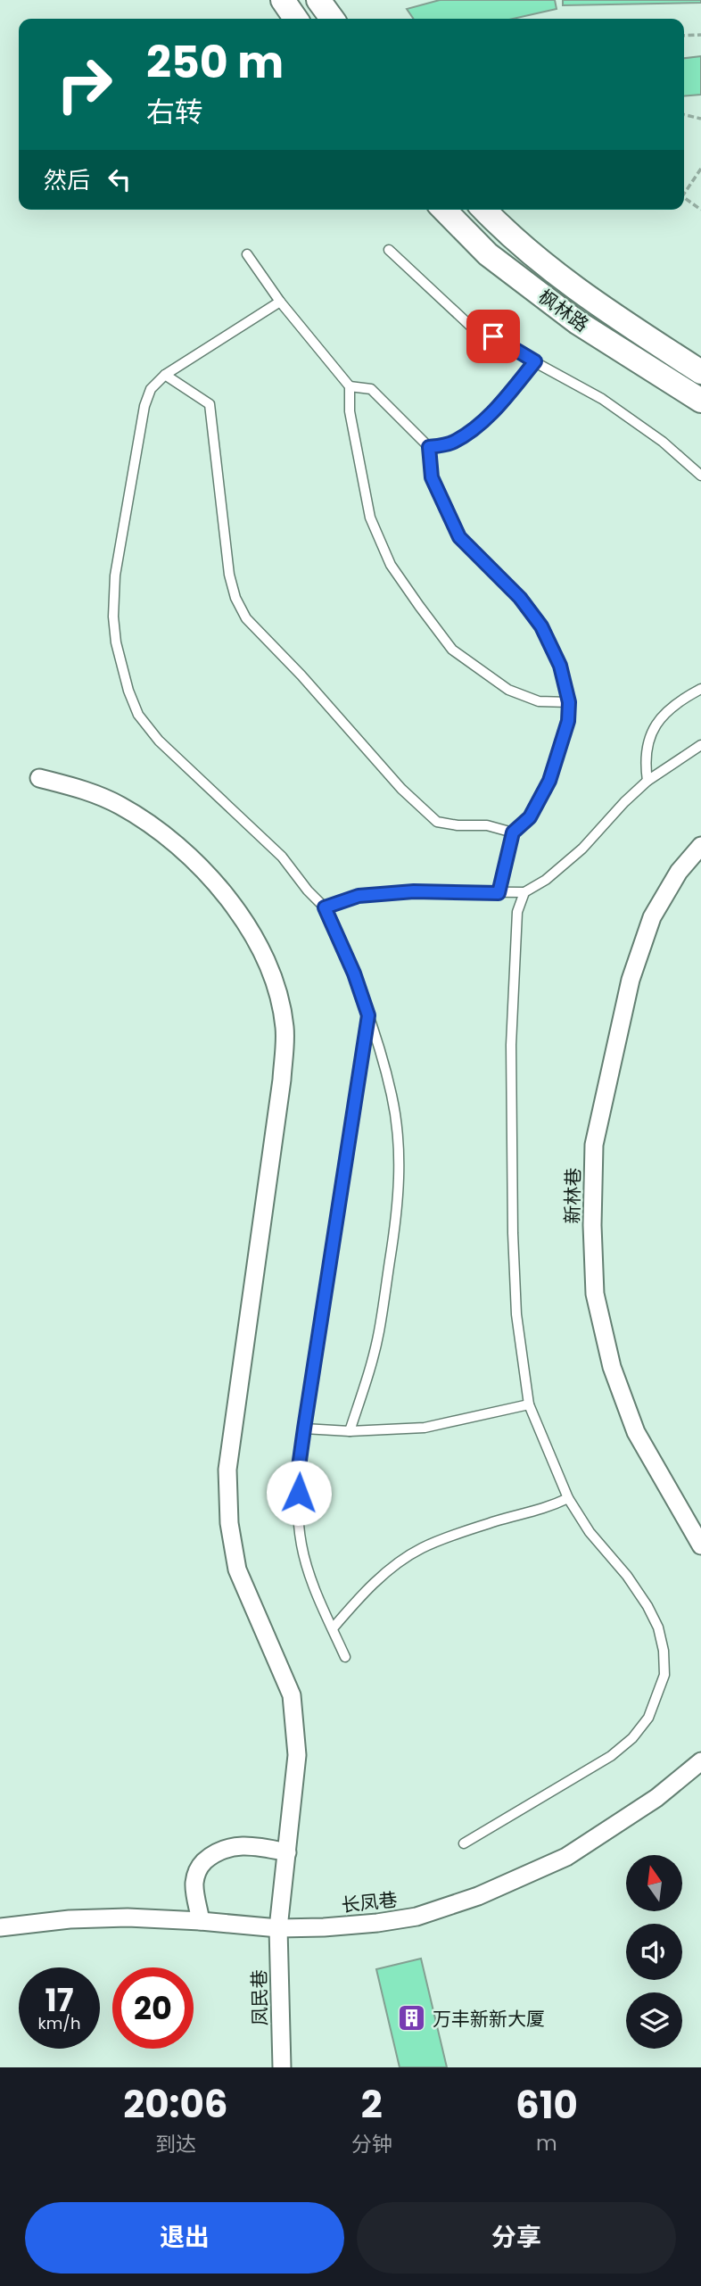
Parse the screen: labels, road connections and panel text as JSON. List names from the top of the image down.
{
  "streets": {
    "main road": ["枫林路"],
    "street": ["新林巷", "长凤巷", "凤民巷"]
  },
  "crossings": [
    ["长凤巷", "凤民巷"]
  ],
  "places": {
    "building": ["万丰新新大厦"]
  },
  "north": "top",
  "page": {
    "turn": ["250 m", "右转"],
    "then": "然后",
    "speed": "17 km/h",
    "limit": "20",
    "eta": [
      "20:06",
      "到达",
      "2",
      "分钟",
      "610",
      "m"
    ],
    "buttons": ["退出", "分享"]
  }
}
